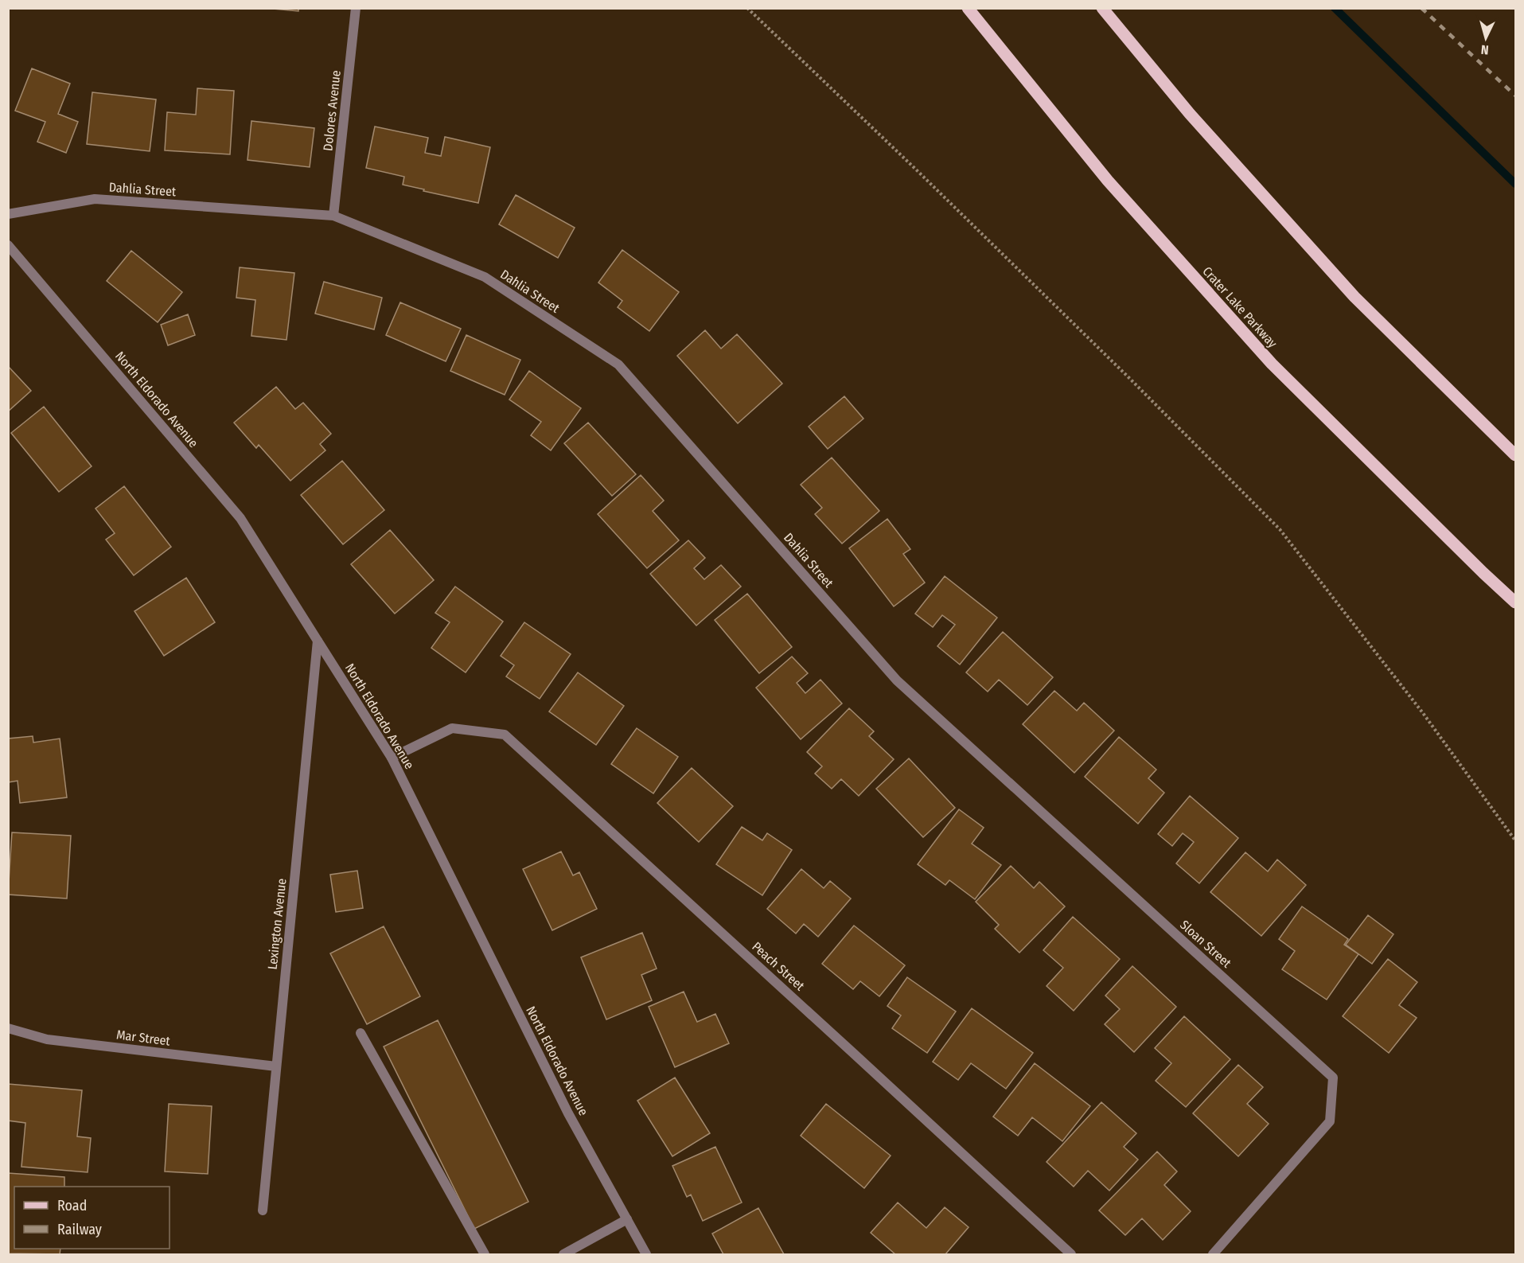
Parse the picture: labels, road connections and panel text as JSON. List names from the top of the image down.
{
  "streets": {
    "main road": ["Crater Lake Parkway"],
    "street": [
      "Dolores Avenue",
      "Dahlia Street",
      "North Eldorado Avenue",
      "Lexington Avenue",
      "Sloan Street",
      "Peach Street",
      "Mar Street"
    ]
  },
  "crossings": [
    ["Dolores Avenue", "Dahlia Street"],
    ["Dahlia Street", "Sloan Street"],
    ["North Eldorado Avenue", "Lexington Avenue"],
    ["North Eldorado Avenue", "Peach Street"],
    ["Lexington Avenue", "Mar Street"]
  ],
  "legend": ["Road", "Railway"],
  "north": "bottom"
}
